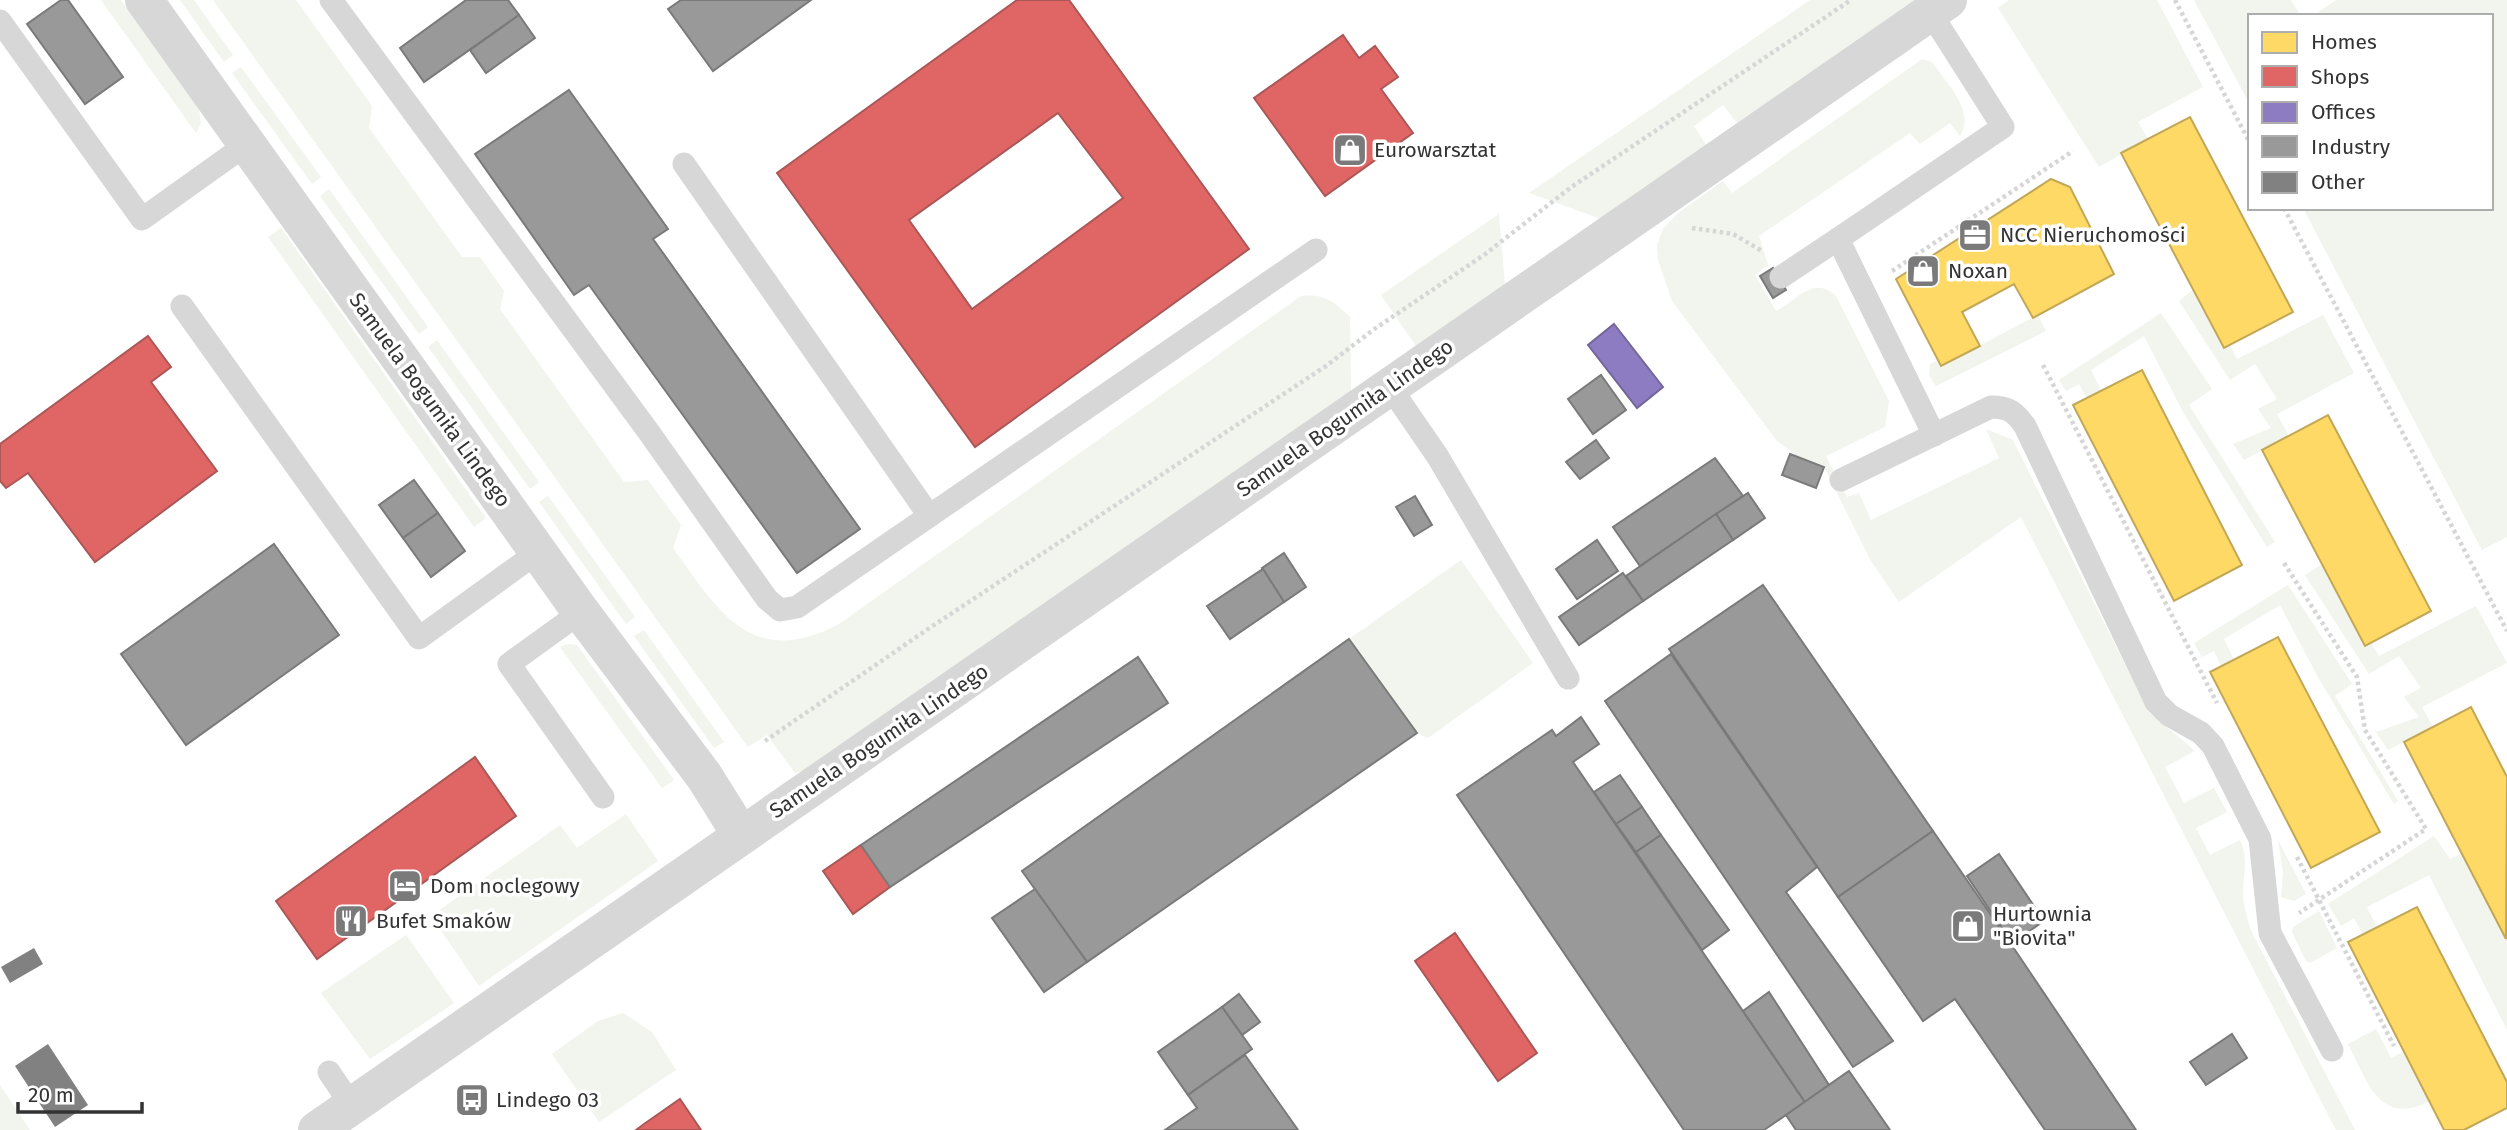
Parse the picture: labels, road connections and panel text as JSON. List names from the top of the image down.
{
  "streets": {
    "street": ["Samuela Bogumiła Lindego"]
  },
  "places": {
    "shop": ["Eurowarsztat", "Noxan", "Hurtownia \"Biovita\""],
    "office": ["NCC Nieruchomości"],
    "hotel": ["Dom noclegowy"],
    "restaurant": ["Bufet Smaków"],
    "bus stop": ["Lindego 03"]
  },
  "legend": [
    "Homes",
    "Shops",
    "Offices",
    "Industry",
    "Other"
  ],
  "scale_bar": "20 m"
}
